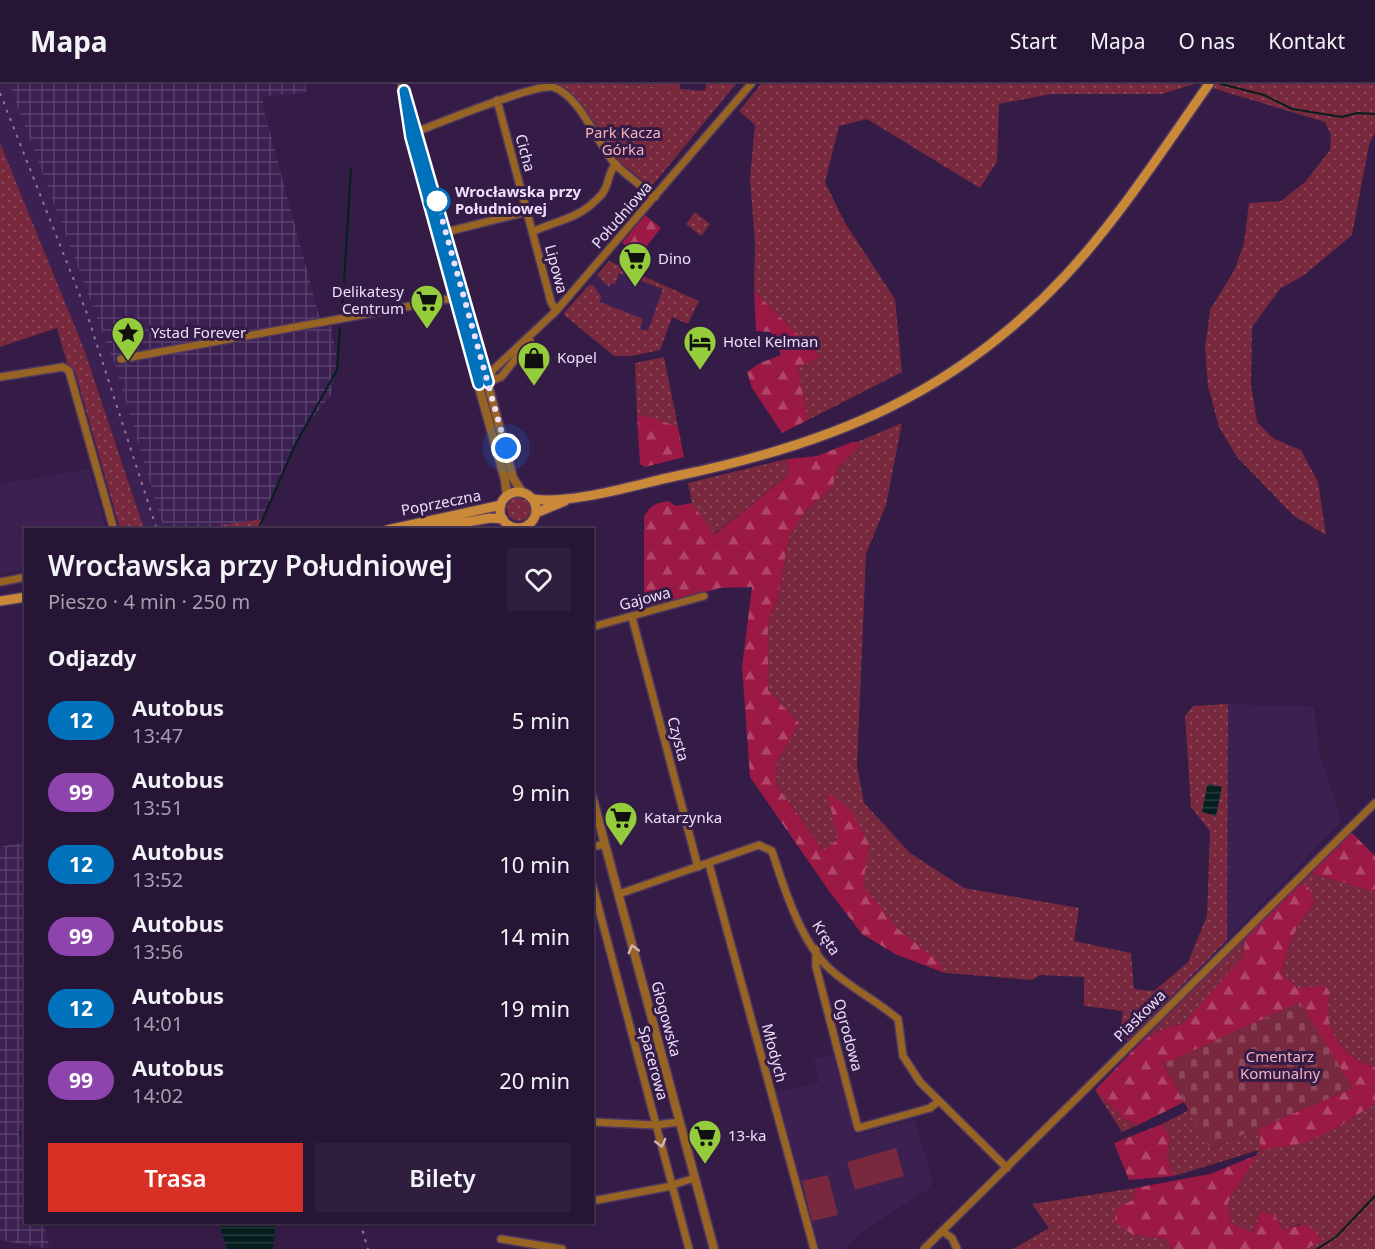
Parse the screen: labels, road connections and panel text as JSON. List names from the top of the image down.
{
  "streets": {
    "main road": ["Poprzeczna"],
    "street": [
      "Cicha",
      "Południowa",
      "Lipowa",
      "Gajowa",
      "Czysta",
      "Kręta",
      "Piaskowa",
      "Głogowska",
      "Ogrodowa",
      "Młodych",
      "Spacerowa"
    ]
  },
  "crossings": [
    ["Cicha", "Lipowa"],
    ["Południowa", "Lipowa"],
    ["Gajowa", "Czysta"],
    ["Czysta", "Kręta"],
    ["Kręta", "Piaskowa"],
    ["Kręta", "Głogowska"],
    ["Kręta", "Ogrodowa"],
    ["Kręta", "Młodych"]
  ],
  "one_way": ["Głogowska"],
  "parks": ["Park Kacza Górka", "Cmentarz Komunalny"],
  "places": {
    "other": ["Wrocławska przy Południowej"],
    "supermarket": [
      "Dino",
      "Delikatesy Centrum",
      "Katarzynka",
      "13-ka"
    ],
    "place": ["Ystad Forever"],
    "hotel": ["Hotel Kelman"],
    "shop": ["Kopel"]
  },
  "lines": ["bus line 12"],
  "page": {
    "header": "Mapa",
    "nav": [
      "Start",
      "Mapa",
      "O nas",
      "Kontakt"
    ],
    "heading": [
      ["Wrocławska przy Południowej", "Pieszo · 4 min · 250 m"],
      "Odjazdy"
    ],
    "list": [
      {
        "mark": "12",
        "name": "Autobus",
        "note": "13:47",
        "value": "5 min"
      },
      {
        "mark": "99",
        "name": "Autobus",
        "note": "13:51",
        "value": "9 min"
      },
      {
        "mark": "12",
        "name": "Autobus",
        "note": "13:52",
        "value": "10 min"
      },
      {
        "mark": "99",
        "name": "Autobus",
        "note": "13:56",
        "value": "14 min"
      },
      {
        "mark": "12",
        "name": "Autobus",
        "note": "14:01",
        "value": "19 min"
      },
      {
        "mark": "99",
        "name": "Autobus",
        "note": "14:02",
        "value": "20 min"
      }
    ],
    "buttons": ["Trasa", "Bilety"]
  }
}
